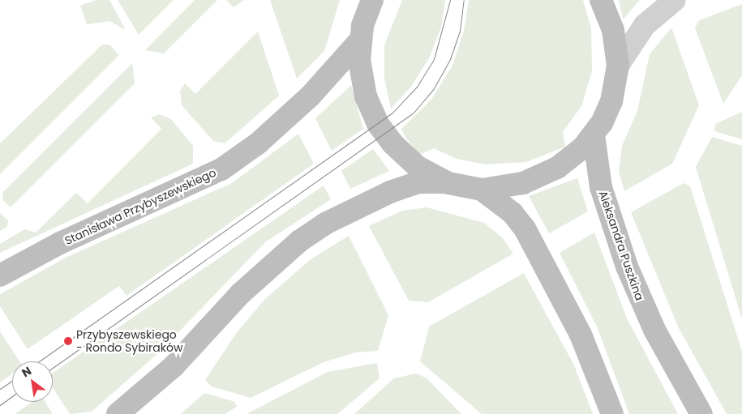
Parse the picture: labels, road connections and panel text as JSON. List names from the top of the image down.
{
  "streets": {
    "main road": ["Stanisława Przybyszewskiego", "Aleksandra Puszkina"]
  },
  "places": ["Przybyszewskiego - Rondo Sybiraków"],
  "north": "top left"
}
